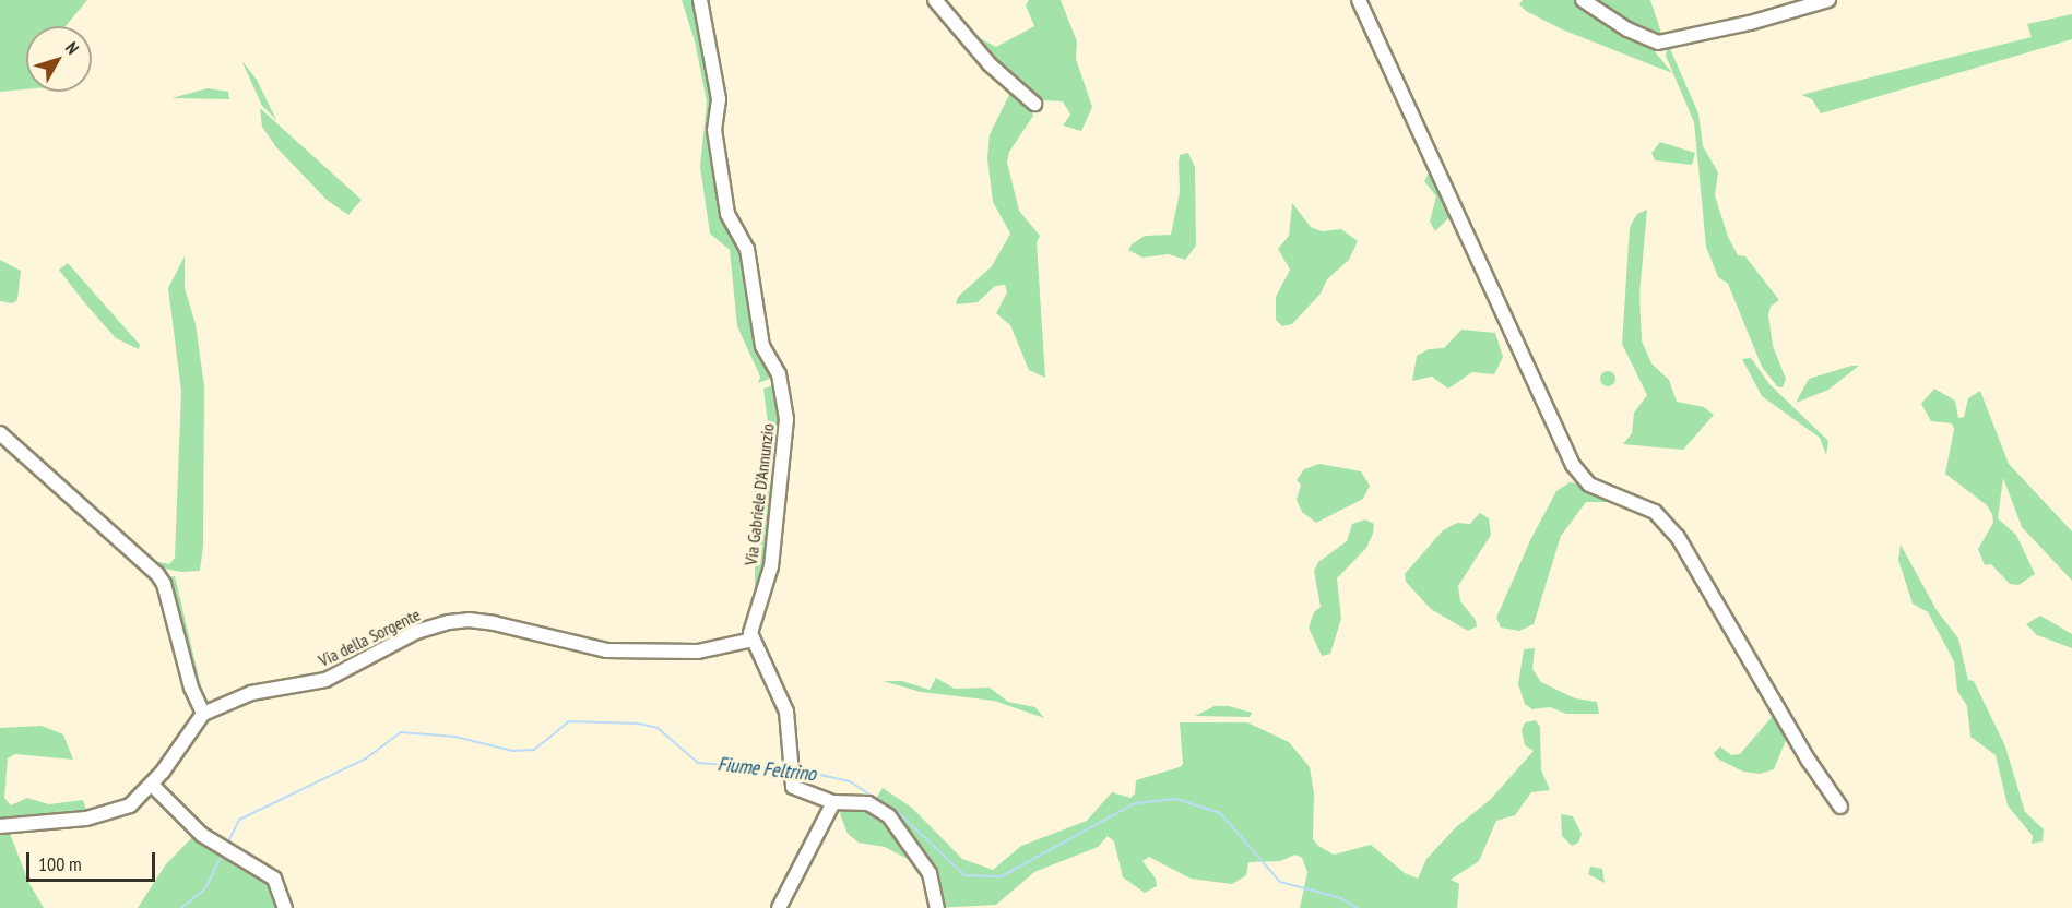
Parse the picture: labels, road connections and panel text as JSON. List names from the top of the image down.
{
  "streets": {
    "street": ["Via Gabriele D'Annunzio", "Via della Sorgente"]
  },
  "crossings": [
    ["Via Gabriele D'Annunzio", "Via della Sorgente"]
  ],
  "water": ["Fiume Feltrino"],
  "scale_bar": "100 m",
  "north": "top right"
}
